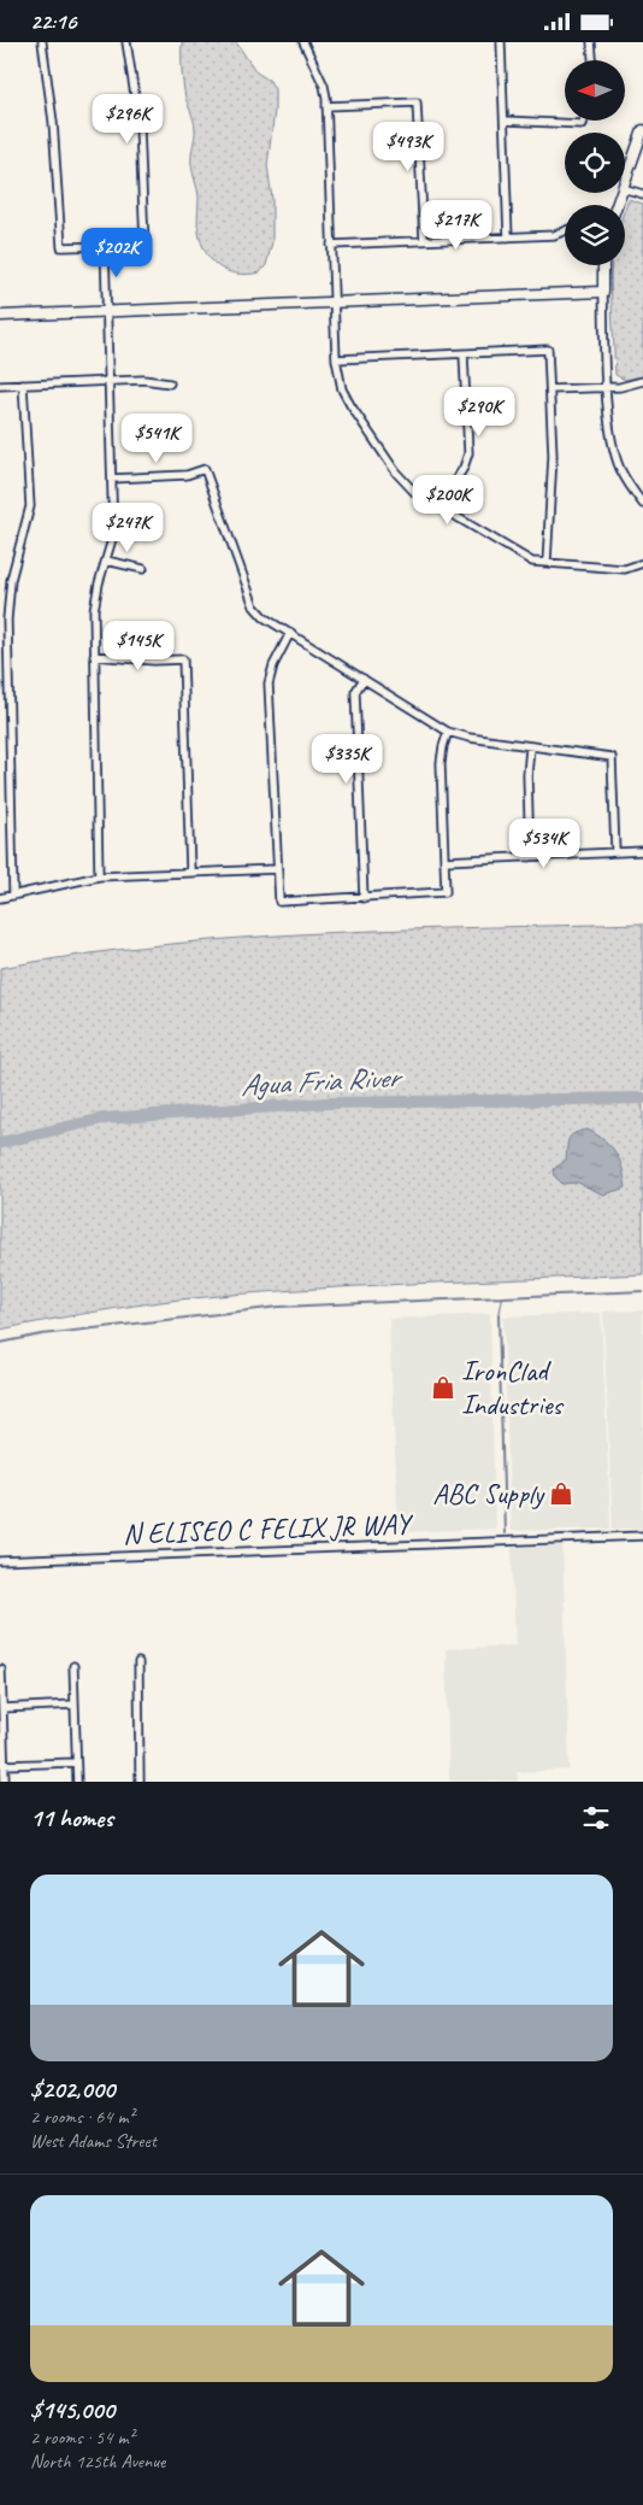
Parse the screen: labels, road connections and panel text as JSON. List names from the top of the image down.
{
  "streets": {
    "street": ["N ELISEO C FELIX JR WAY"]
  },
  "water": ["Agua Fria River"],
  "places": {
    "shop": ["IronClad Industries", "ABC Supply"]
  },
  "north": "left",
  "page": {
    "status": "22:16",
    "price": [
      "$296K",
      "$493K",
      "$217K",
      "$202K",
      "$290K",
      "$541K",
      "$200K",
      "$247K",
      "$145K",
      "$335K",
      "$534K"
    ],
    "heading": "11 homes",
    "list": [
      {
        "name": "$202,000",
        "note": "2 rooms · 64 m² · West Adams Street"
      },
      {
        "name": "$145,000",
        "note": "2 rooms · 54 m² · North 125th Avenue"
      }
    ]
  }
}
